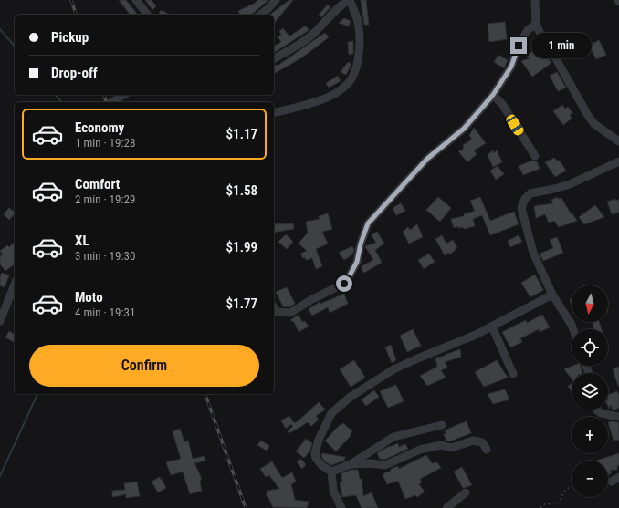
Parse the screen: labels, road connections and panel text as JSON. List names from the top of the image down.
{
  "north": "bottom",
  "page": {
    "banner": ["Pickup", "Drop-off"],
    "bubble": "1 min",
    "list": [
      {
        "name": "Economy",
        "note": "1 min · 19:28",
        "value": "$1.17"
      },
      {
        "name": "Comfort",
        "note": "2 min · 19:29",
        "value": "$1.58"
      },
      {
        "name": "XL",
        "note": "3 min · 19:30",
        "value": "$1.99"
      },
      {
        "name": "Moto",
        "note": "4 min · 19:31",
        "value": "$1.77"
      }
    ],
    "map_buttons": ["+", "−"],
    "buttons": "Confirm"
  }
}
